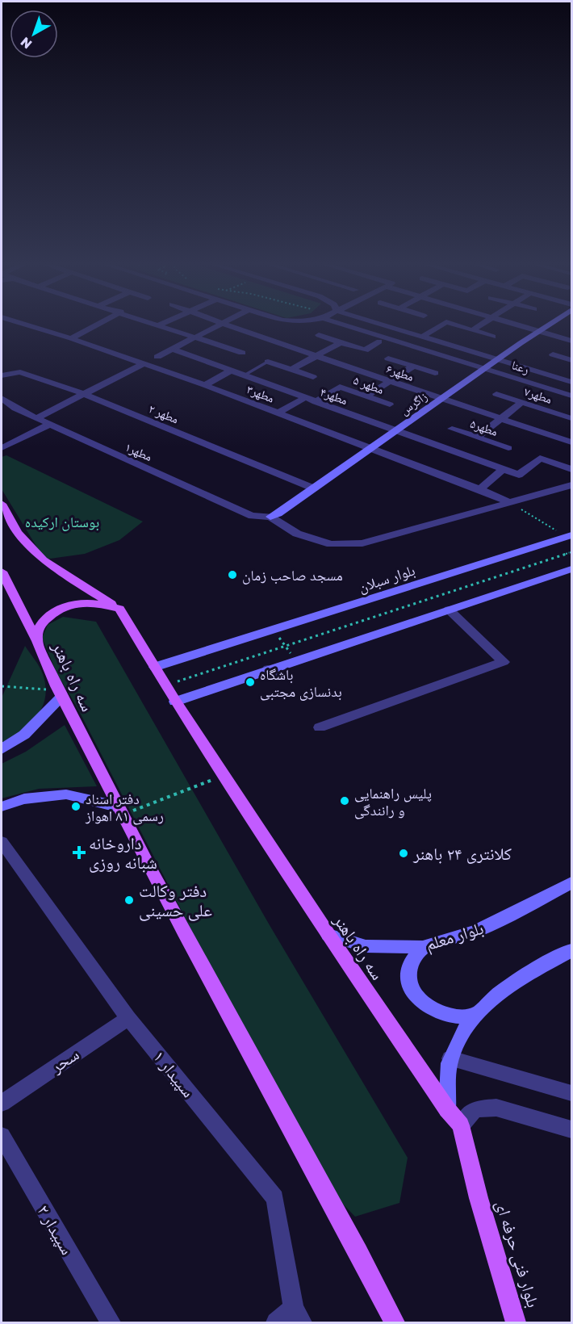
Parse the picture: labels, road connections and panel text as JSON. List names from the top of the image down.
{
  "streets": {
    "main road": ["سه راه باهنر", "بلوار فنی حرفه ای"],
    "street": [
      "رعنا",
      "مطهر۶",
      "مطهر ۵",
      "مطهر۳",
      "مطهر۷",
      "مطهر۴",
      "زاگرس",
      "مطهر ۲",
      "مطهر۵",
      "مطهر۱",
      "بلوار سبلان",
      "بلوار معلم",
      "سحر",
      "سپیدار ۱",
      "سپیدار ۲"
    ]
  },
  "crossings": [
    ["رعنا", "زاگرس"],
    ["مطهر۶", "زاگرس"],
    ["مطهر ۵", "مطهر۴"],
    ["مطهر۳", "زاگرس"],
    ["مطهر۴", "زاگرس"],
    ["مطهر۴", "مطهر۵"],
    ["زاگرس", "مطهر ۲"],
    ["زاگرس", "مطهر۱"],
    ["بلوار سبلان", "سه راه باهنر"],
    ["سه راه باهنر", "بلوار معلم"],
    ["سه راه باهنر", "بلوار فنی حرفه ای"],
    ["سحر", "سپیدار ۱"]
  ],
  "parks": ["بوستان ارکیده"],
  "places": {
    "other": [
      "مسجد صاحب زمان",
      "باشگاه بدنسازی مجتبی",
      "پلیس راهنمایی و رانندگی",
      "دفتر اسناد رسمی ۸۱ اهواز",
      "کلانتری ۲۴ باهنر",
      "دفتر وکالت علی حسینی"
    ],
    "health": ["داروخانه شبانه روزی"]
  },
  "north": "bottom left"
}
